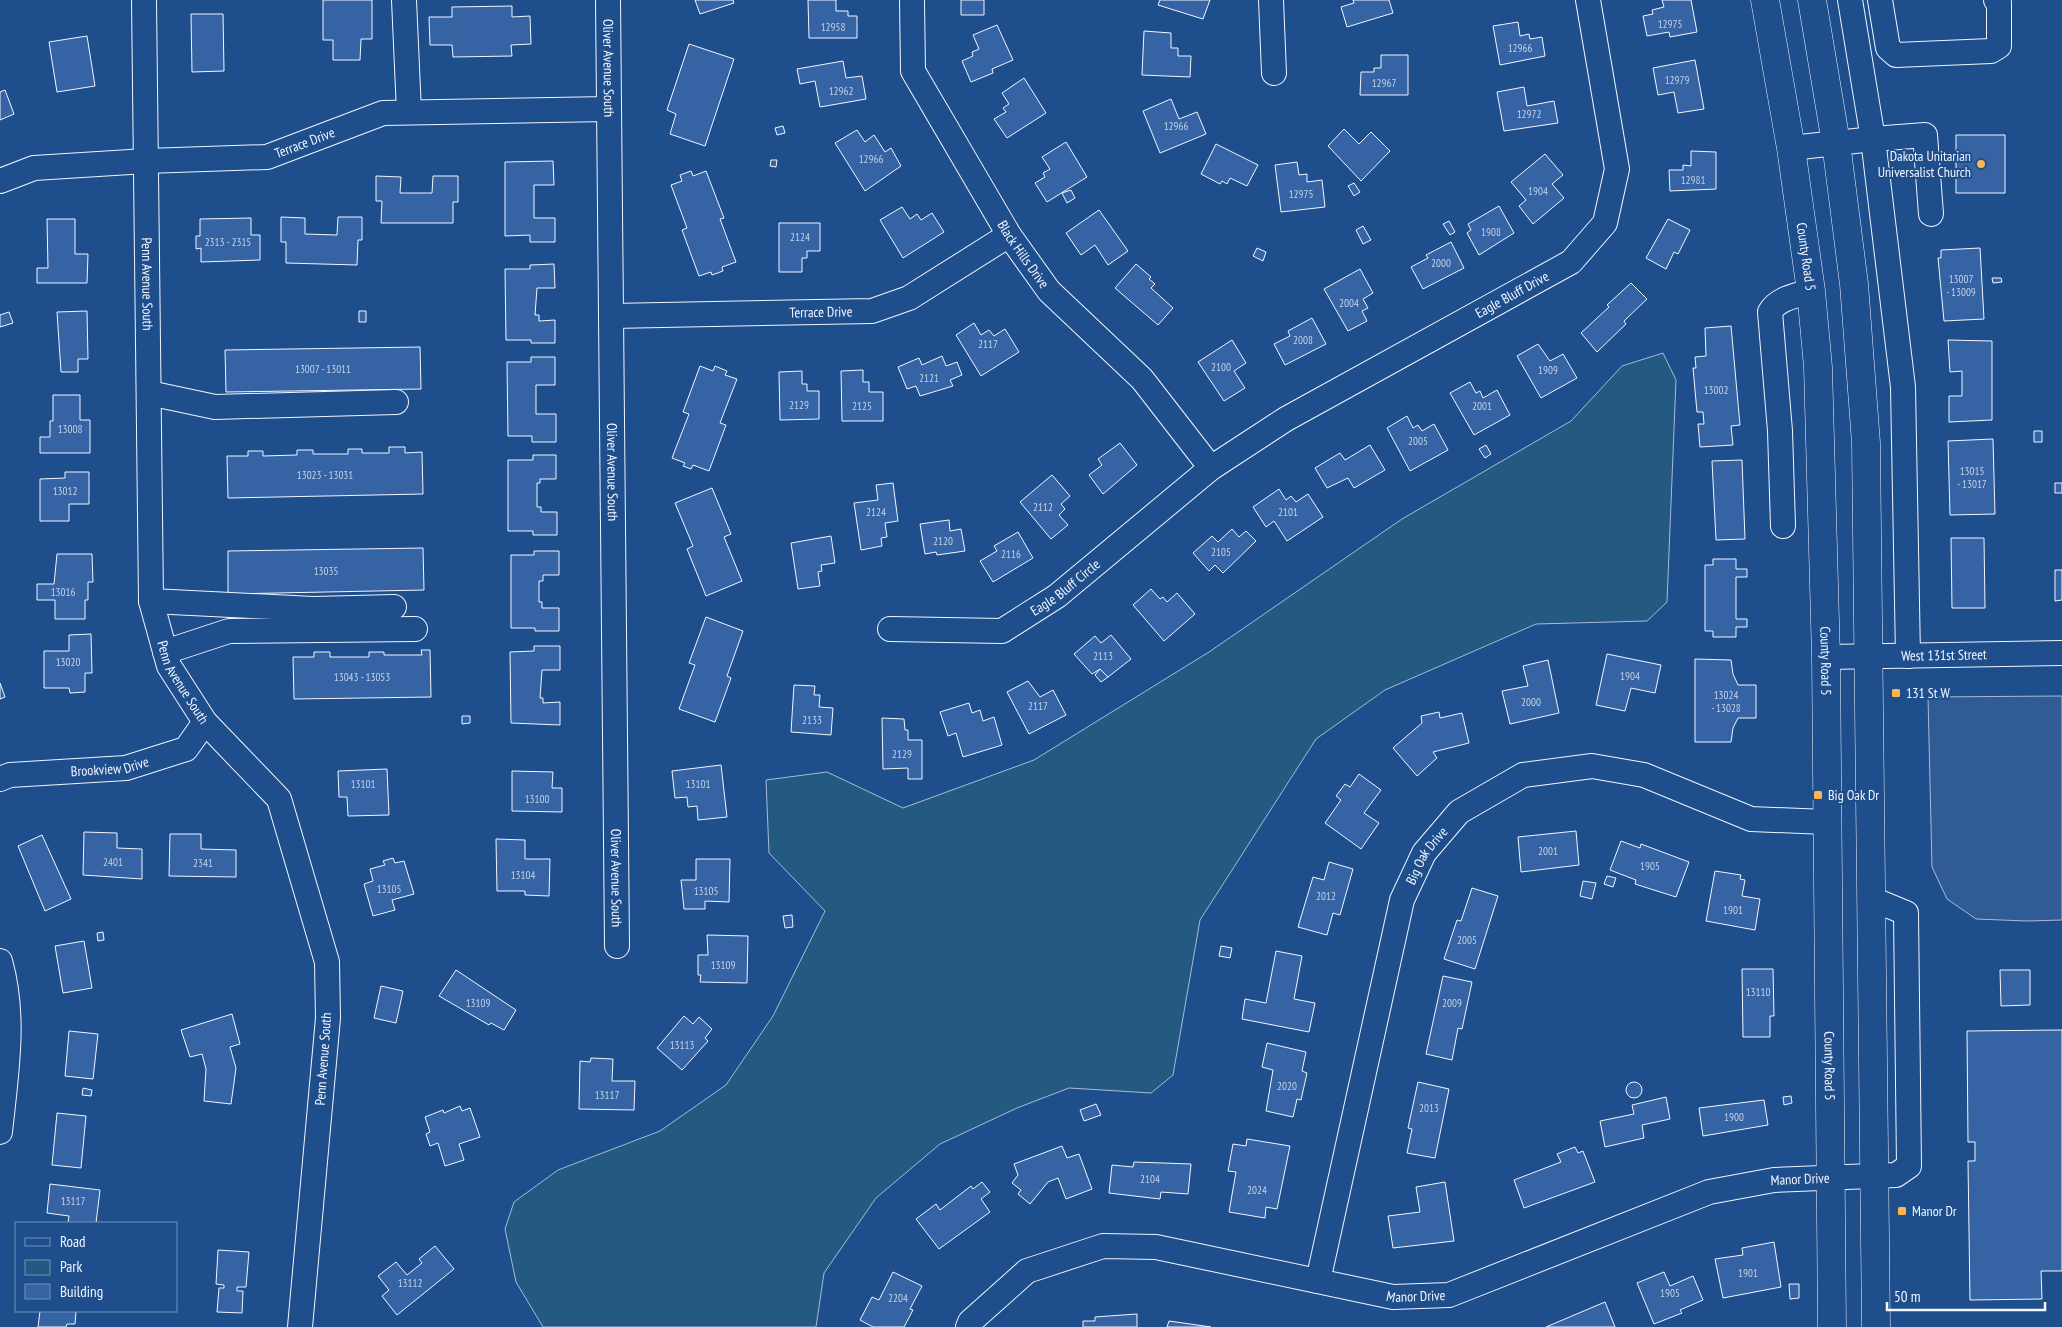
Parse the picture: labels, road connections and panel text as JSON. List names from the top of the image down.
{
  "streets": {
    "main road": ["County Road 5"],
    "street": [
      "Oliver Avenue South",
      "Terrace Drive",
      "Black Hills Drive",
      "Penn Avenue South",
      "Eagle Bluff Drive",
      "Eagle Bluff Circle",
      "West 131st Street",
      "Brookview Drive",
      "Big Oak Drive",
      "Manor Drive"
    ]
  },
  "crossings": [
    ["Oliver Avenue South", "Terrace Drive"],
    ["Terrace Drive", "Black Hills Drive"],
    ["Terrace Drive", "Penn Avenue South"],
    ["Black Hills Drive", "Eagle Bluff Drive"],
    ["Black Hills Drive", "Eagle Bluff Circle"],
    ["County Road 5", "West 131st Street"],
    ["County Road 5", "Big Oak Drive"],
    ["County Road 5", "Manor Drive"],
    ["Penn Avenue South", "Brookview Drive"],
    ["Eagle Bluff Drive", "Eagle Bluff Circle"],
    ["Big Oak Drive", "Manor Drive"]
  ],
  "places": {
    "other": ["Dakota Unitarian Universalist Church"],
    "transit": ["131 St W", "Big Oak Dr", "Manor Dr"]
  },
  "house_numbers": [
    "12975",
    "12958",
    "12966",
    "12979",
    "12967",
    "12962",
    "12972",
    "12966",
    "12966",
    "12981",
    "1904",
    "12975",
    "1908",
    "2124",
    "2313 - 2315",
    "2000",
    "13007 - 13009",
    "2004",
    "2008",
    "2117",
    "2100",
    "13007 - 13011",
    "1909",
    "2121",
    "13002",
    "2129",
    "2125",
    "2001",
    "13008",
    "2005",
    "13015 - 13017",
    "13023 - 13031",
    "13012",
    "2112",
    "2124",
    "2101",
    "2120",
    "2105",
    "2116",
    "13035",
    "13016",
    "2113",
    "13020",
    "1904",
    "13043 - 13053",
    "13024 - 13028",
    "2000",
    "2117",
    "2133",
    "2129",
    "13101",
    "13101",
    "13100",
    "2001",
    "2401",
    "2341",
    "1905",
    "13104",
    "13105",
    "13105",
    "2012",
    "1901",
    "2005",
    "13109",
    "13110",
    "13109",
    "2009",
    "13113",
    "2020",
    "13117",
    "2013",
    "1900",
    "2104",
    "2024",
    "13117",
    "1901",
    "13112",
    "1905",
    "2204"
  ],
  "legend": ["Road", "Park", "Building"],
  "scale_bar": "50 m"
}
